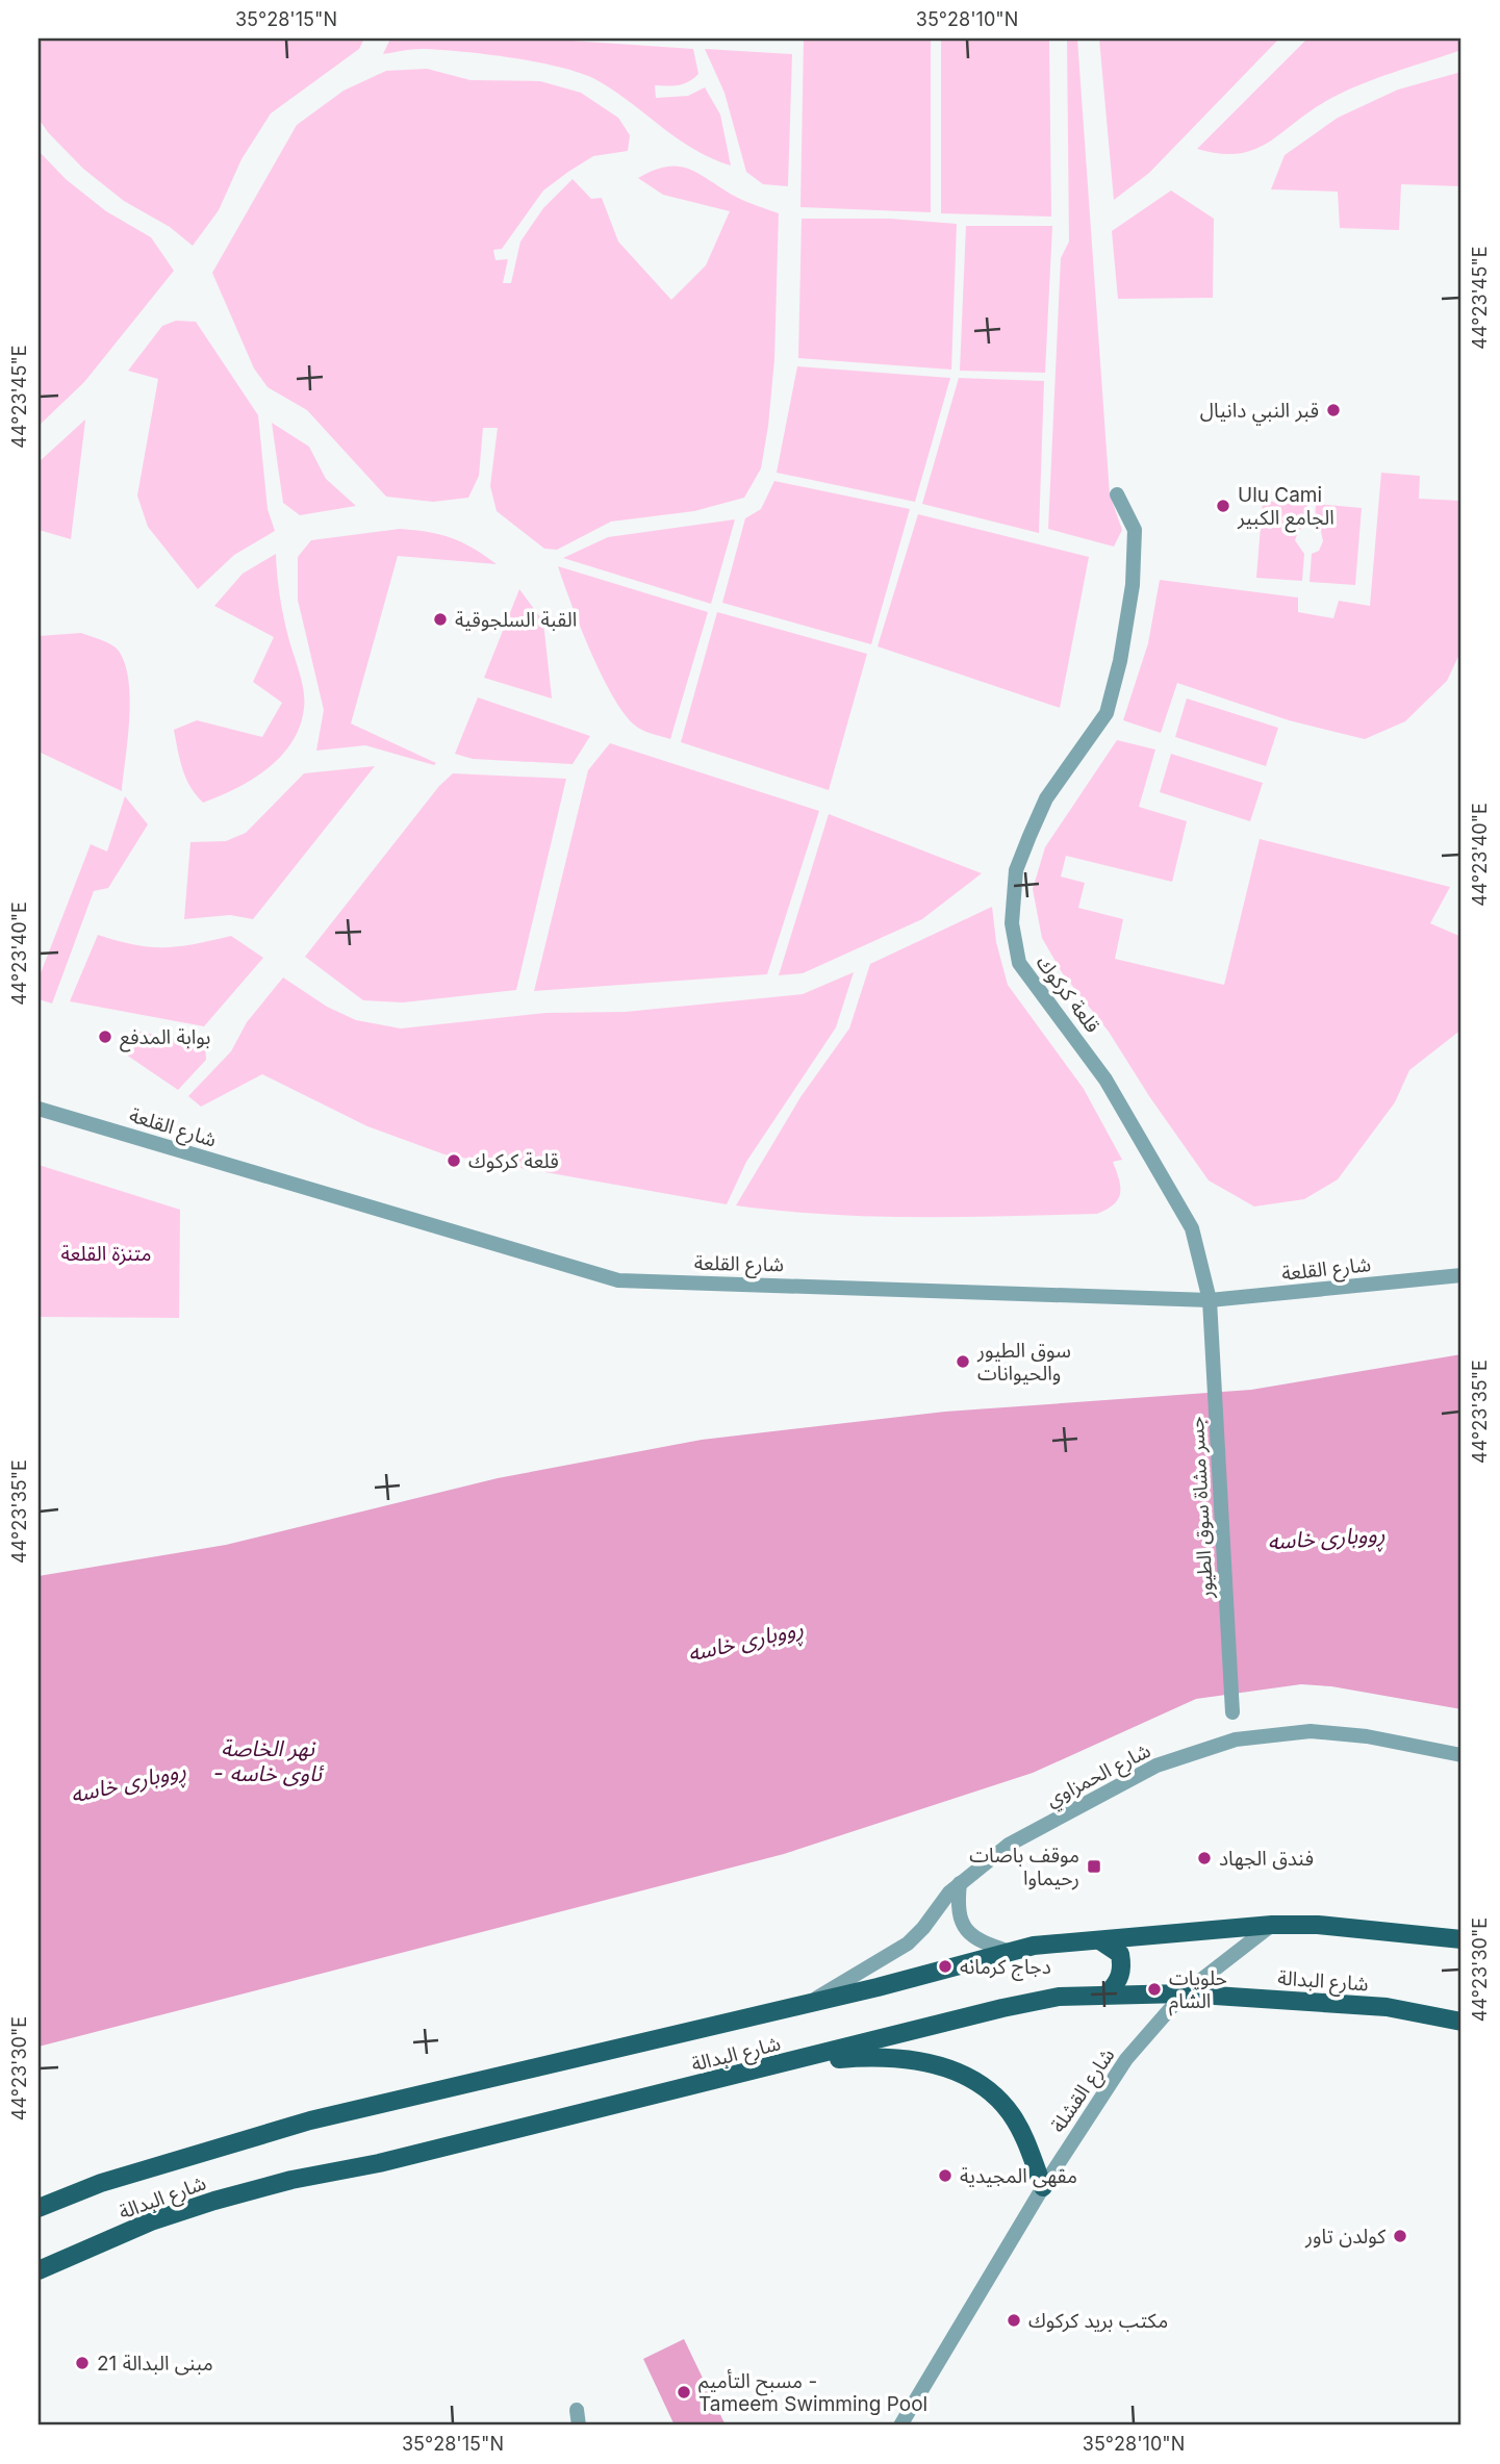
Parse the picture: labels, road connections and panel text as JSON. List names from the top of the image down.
{
  "streets": {
    "main road": ["شارع البدالة"],
    "street": [
      "قلعة كركوك",
      "شارع القلعة",
      "جسر مشاة سوق الطيور",
      "شارع الحمزاوي",
      "شارع القشلة"
    ]
  },
  "crossings": [
    ["قلعة كركوك", "شارع القلعة"],
    ["قلعة كركوك", "جسر مشاة سوق الطيور"],
    ["شارع القلعة", "جسر مشاة سوق الطيور"],
    ["شارع الحمزاوي", "شارع البدالة"],
    ["شارع البدالة", "شارع القشلة"]
  ],
  "water": ["ڕووباری خاسە", "نهر الخاصة - ئاوی خاسە"],
  "parks": ["متنزة القلعة"],
  "places": {
    "other": [
      "قبر النبي دانيال",
      "Ulu Cami الجامع الكبير",
      "القبة السلجوقية",
      "بوابة المدفع",
      "قلعة كركوك",
      "سوق الطيور والحيوانات",
      "فندق الجهاد",
      "دجاج کرمانە",
      "حلويات الشام",
      "مقهى المجيدية",
      "کولدن تاور",
      "مكتب بريد كركوك",
      "مبنى البدالة 21",
      "مسبح التأميم - Tameem Swimming Pool"
    ],
    "transit": ["موقف باصات رحيماوا"]
  },
  "coordinates": [
    "35°28'15\"N",
    "35°28'10\"N",
    "44°23'45\"E",
    "44°23'40\"E",
    "44°23'35\"E",
    "44°23'30\"E"
  ]
}
